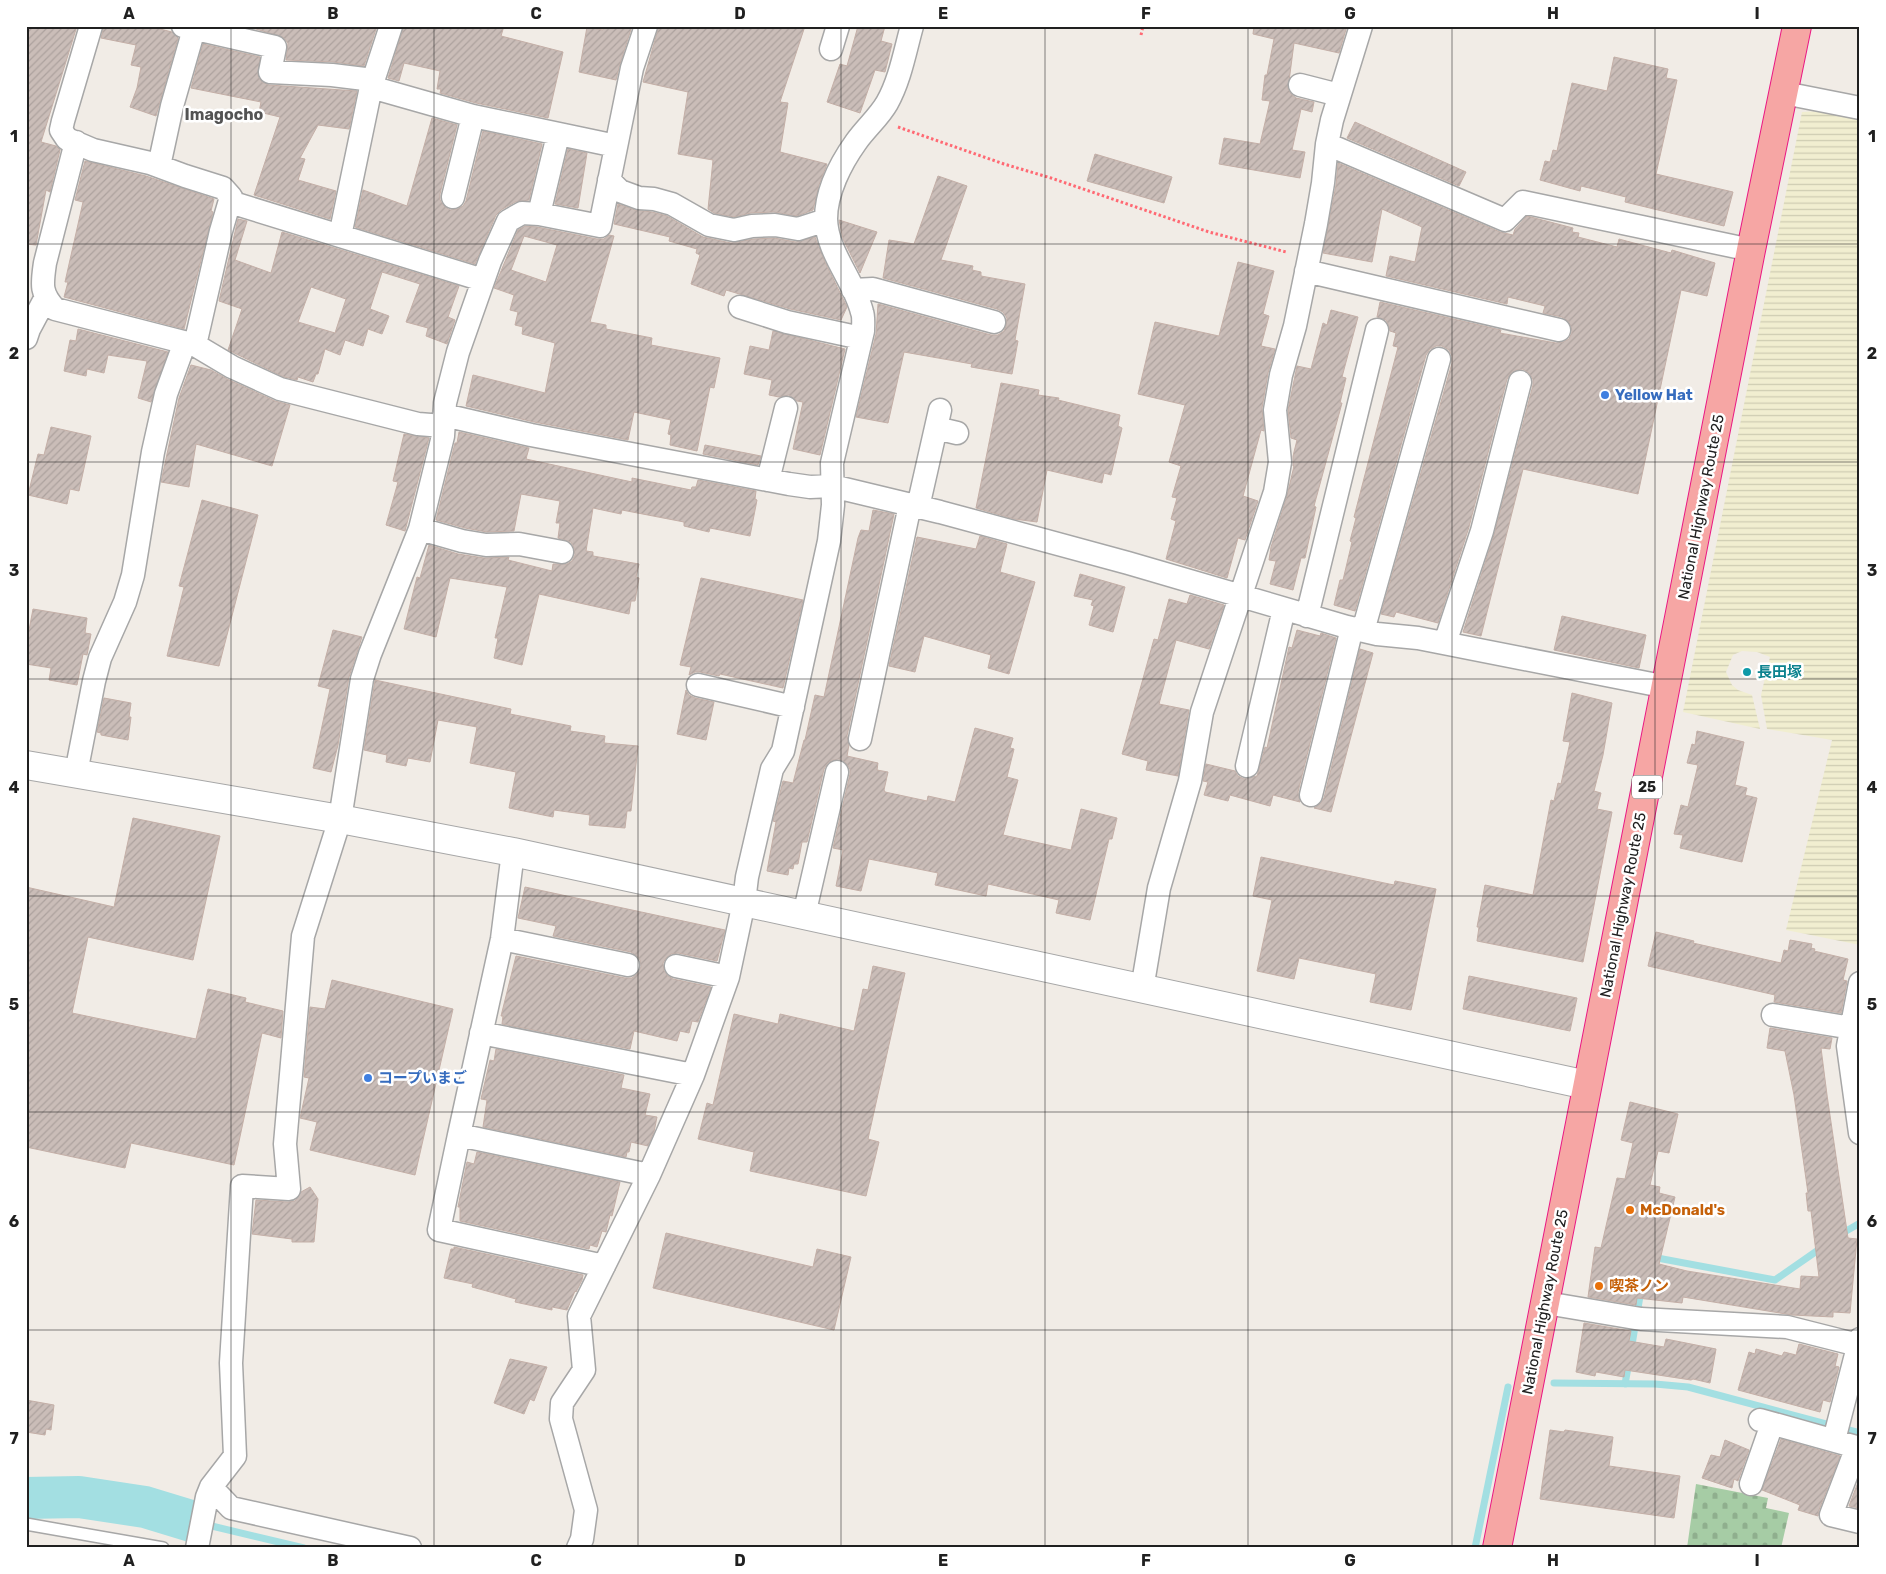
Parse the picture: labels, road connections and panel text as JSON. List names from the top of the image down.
{
  "streets": {
    "highway": ["National Highway Route 25", "25"]
  },
  "districts": ["Imagocho"],
  "places": [
    "Yellow Hat",
    "長田塚",
    "コープいまご",
    "McDonald's",
    "喫茶ノン"
  ],
  "grid": {
    "columns": [
      "A",
      "B",
      "C",
      "D",
      "E",
      "F",
      "G",
      "H",
      "I"
    ],
    "rows": [
      "1",
      "2",
      "3",
      "4",
      "5",
      "6",
      "7"
    ]
  }
}
